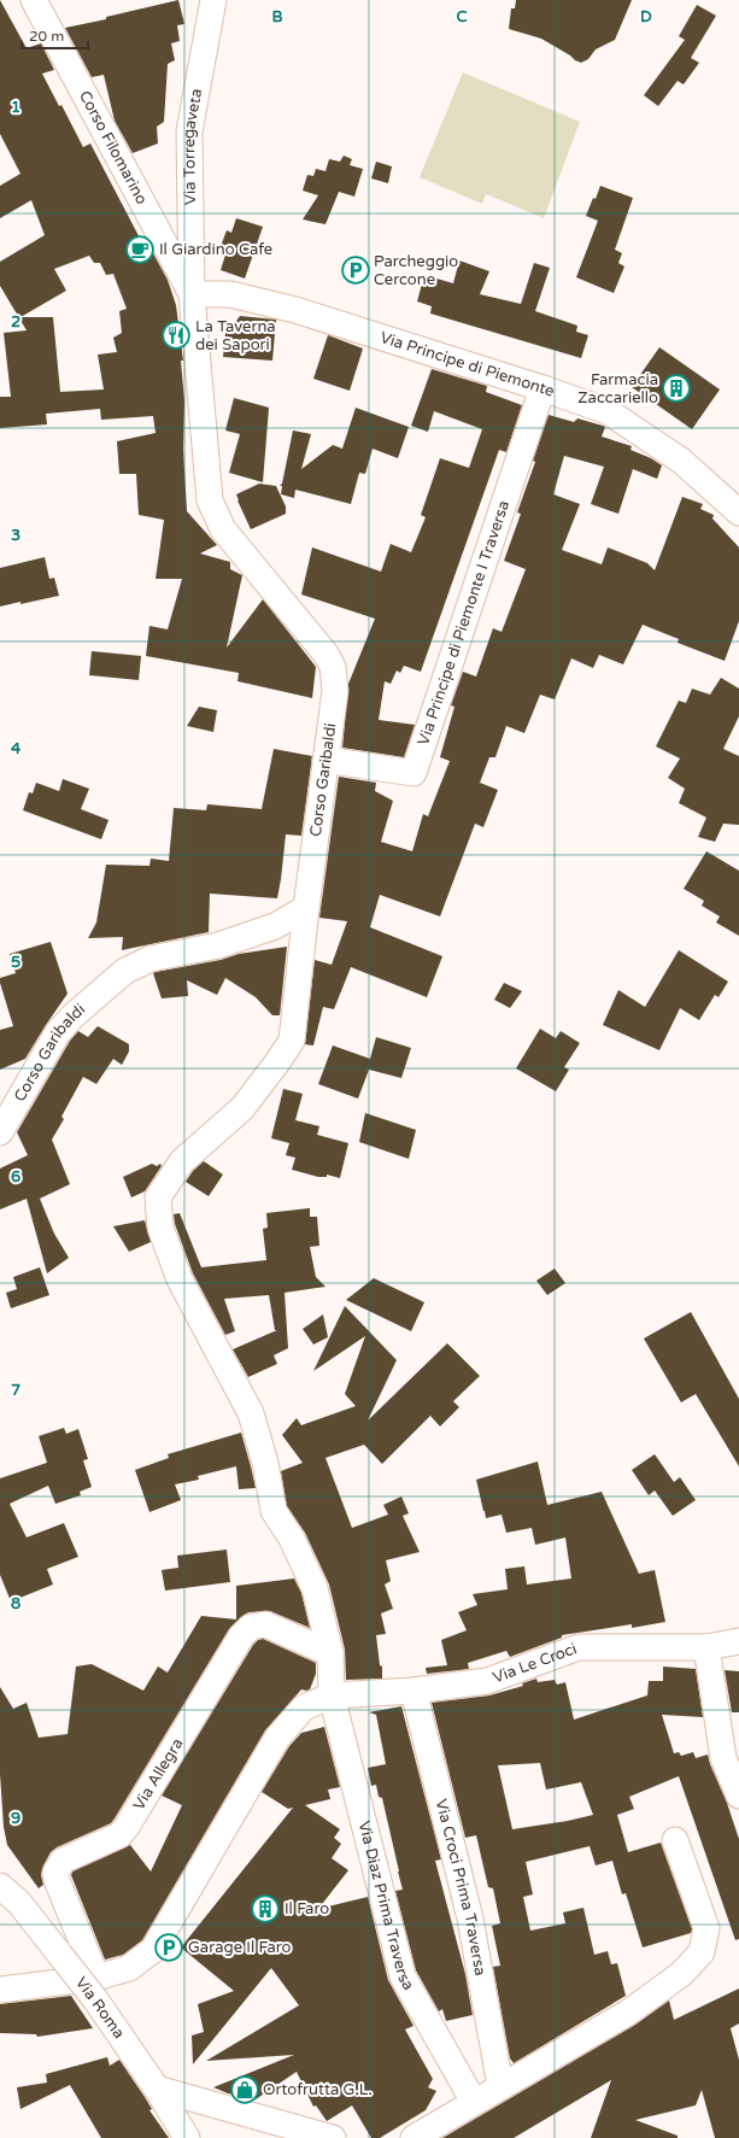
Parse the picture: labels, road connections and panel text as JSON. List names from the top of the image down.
{
  "streets": {
    "street": [
      "Corso Filomarino",
      "Via Torregaveta",
      "Via Principe di Piemonte",
      "Via Principe di Piemonte I Traversa",
      "Corso Garibaldi",
      "Via Le Croci",
      "Via Allegra",
      "Via Croci Prima Traversa",
      "Via Diaz Prima Traversa",
      "Via Roma"
    ]
  },
  "crossings": [
    ["Corso Filomarino", "Via Torregaveta"],
    ["Corso Filomarino", "Via Principe di Piemonte"],
    ["Corso Filomarino", "Corso Garibaldi"],
    ["Via Torregaveta", "Via Principe di Piemonte"],
    ["Via Torregaveta", "Corso Garibaldi"],
    ["Via Principe di Piemonte", "Via Principe di Piemonte I Traversa"],
    ["Via Principe di Piemonte", "Corso Garibaldi"],
    ["Via Principe di Piemonte I Traversa", "Corso Garibaldi"],
    ["Corso Garibaldi", "Via Diaz Prima Traversa"],
    ["Via Le Croci", "Via Croci Prima Traversa"],
    ["Via Le Croci", "Via Diaz Prima Traversa"],
    ["Via Allegra", "Via Diaz Prima Traversa"],
    ["Via Allegra", "Via Roma"]
  ],
  "places": {
    "cafe": ["Il Giardino Cafe"],
    "parking": ["Parcheggio Cercone", "Garage Il Faro"],
    "restaurant": ["La Taverna dei Sapori"],
    "building": ["Farmacia Zaccariello", "Il Faro"],
    "shop": ["Ortofrutta G.L."]
  },
  "scale_bar": "20 m",
  "grid": {
    "columns": ["B", "C", "D"],
    "rows": [
      "1",
      "2",
      "3",
      "4",
      "5",
      "6",
      "7",
      "8",
      "9"
    ]
  }
}
